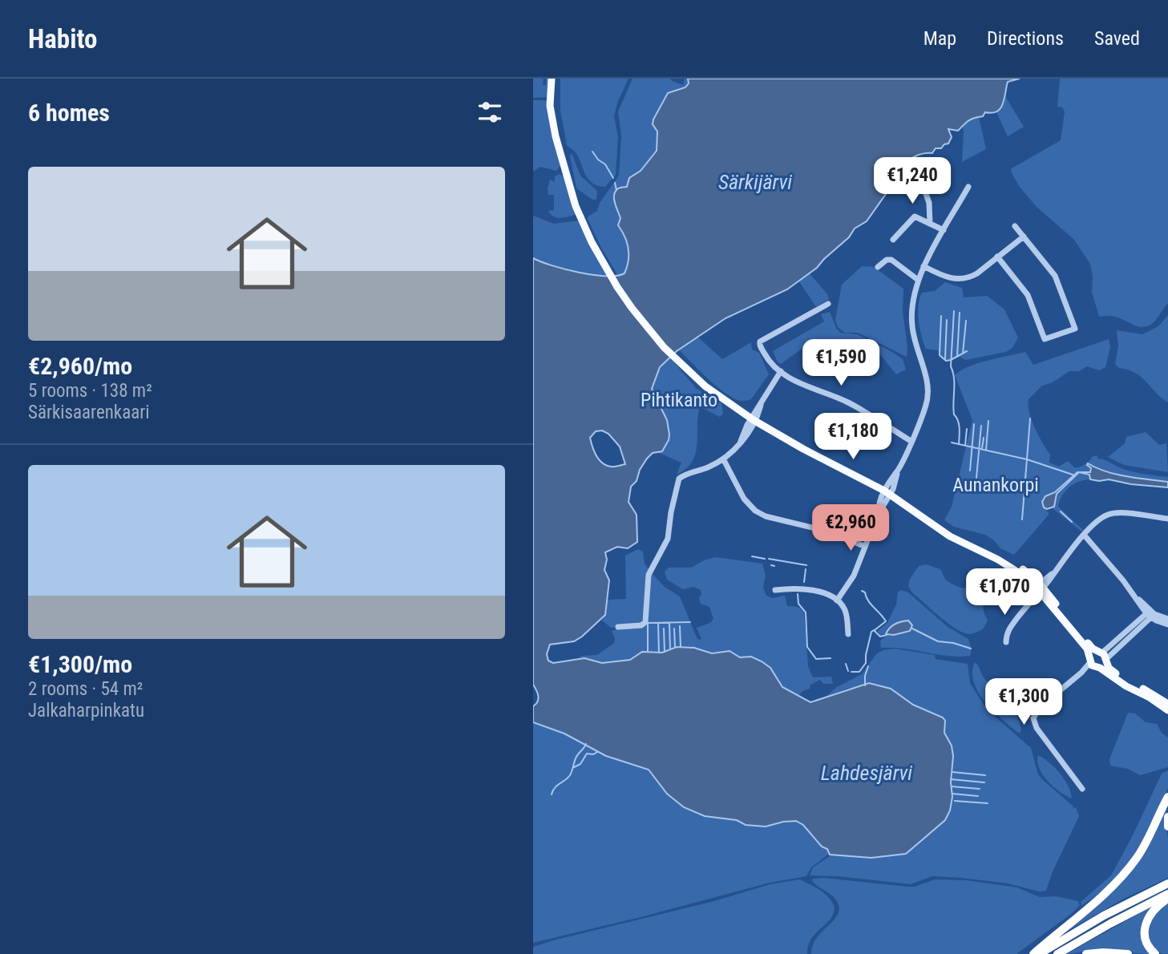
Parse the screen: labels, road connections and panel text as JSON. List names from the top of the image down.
{
  "water": ["Särkijärvi", "Lahdesjärvi"],
  "parks": ["Pihtikanto", "Aunankorpi"],
  "page": {
    "header": "Habito",
    "nav": ["Map", "Directions", "Saved"],
    "heading": "6 homes",
    "list": [
      {
        "name": "€2,960/mo",
        "note": "5 rooms · 138 m² · Särkisaarenkaari"
      },
      {
        "name": "€1,300/mo",
        "note": "2 rooms · 54 m² · Jalkaharpinkatu"
      }
    ],
    "price": [
      "€1,240",
      "€1,590",
      "€1,180",
      "€2,960",
      "€1,070",
      "€1,300"
    ]
  }
}
